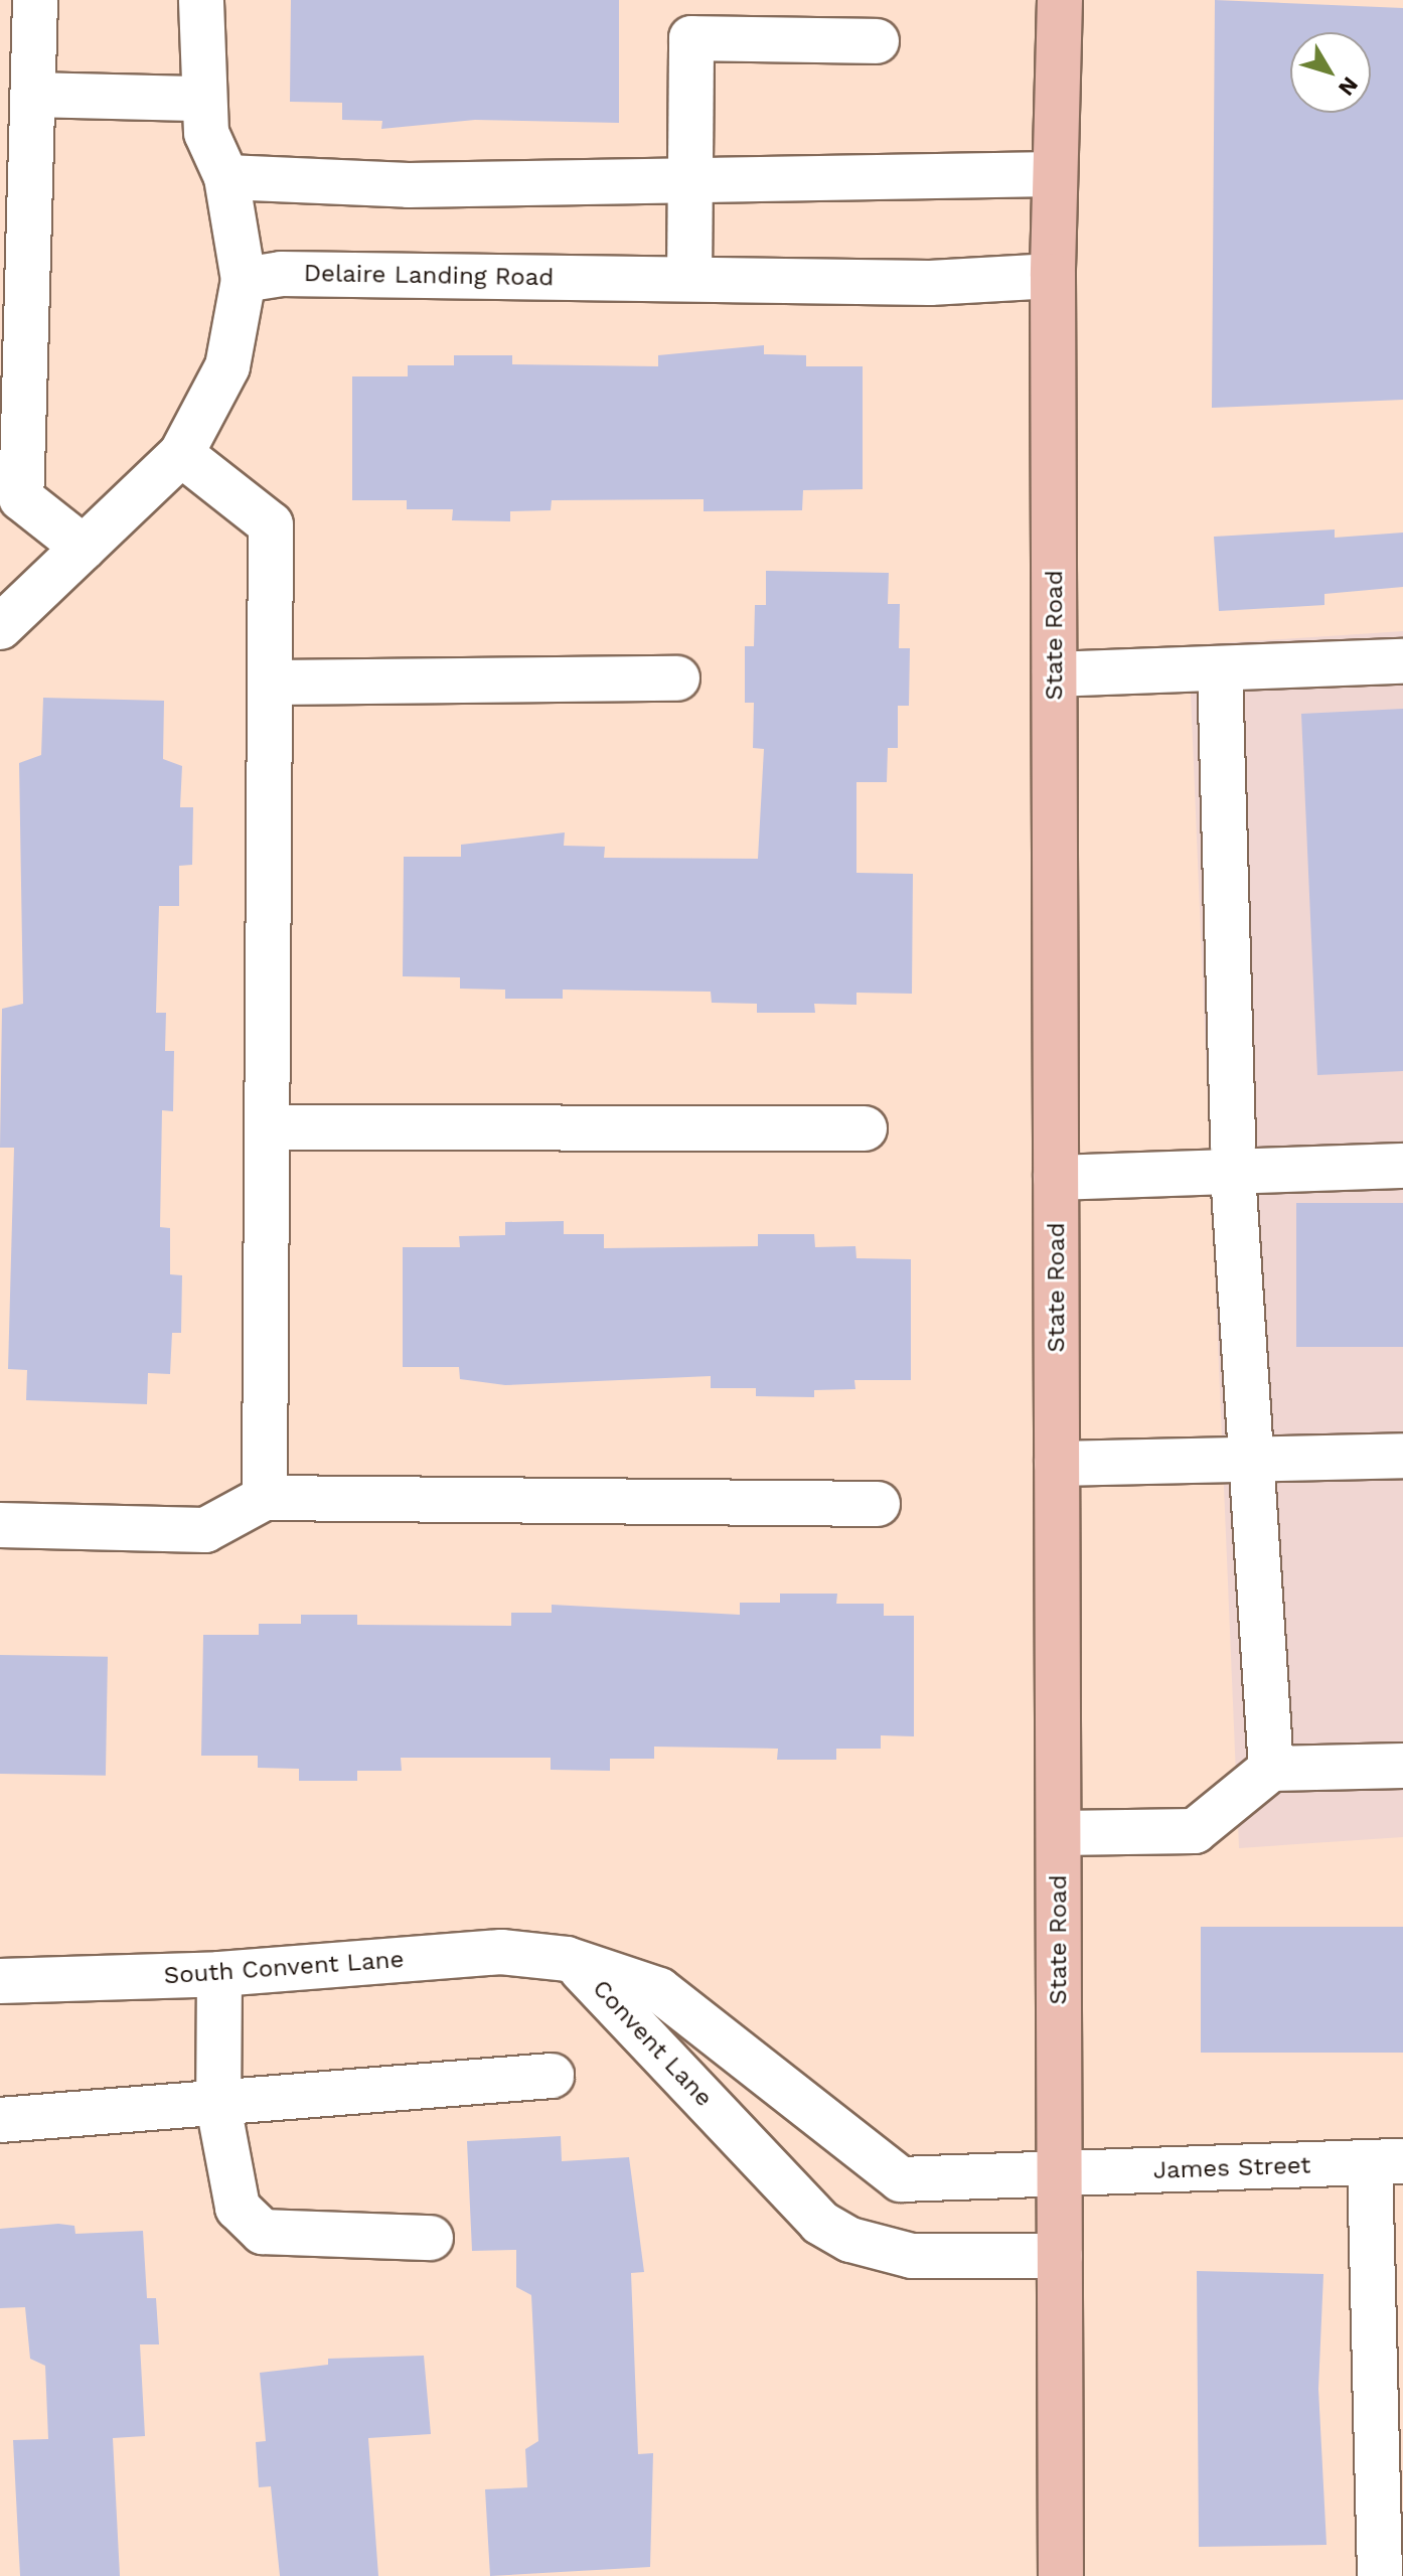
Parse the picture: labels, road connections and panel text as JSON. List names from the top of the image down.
{
  "streets": {
    "main road": ["State Road"],
    "street": [
      "Delaire Landing Road",
      "South Convent Lane",
      "Convent Lane",
      "James Street"
    ]
  },
  "crossings": [
    ["Delaire Landing Road", "State Road"],
    ["State Road", "Convent Lane"],
    ["State Road", "James Street"],
    ["South Convent Lane", "Convent Lane"],
    ["Convent Lane", "James Street"]
  ],
  "north": "bottom right"
}
